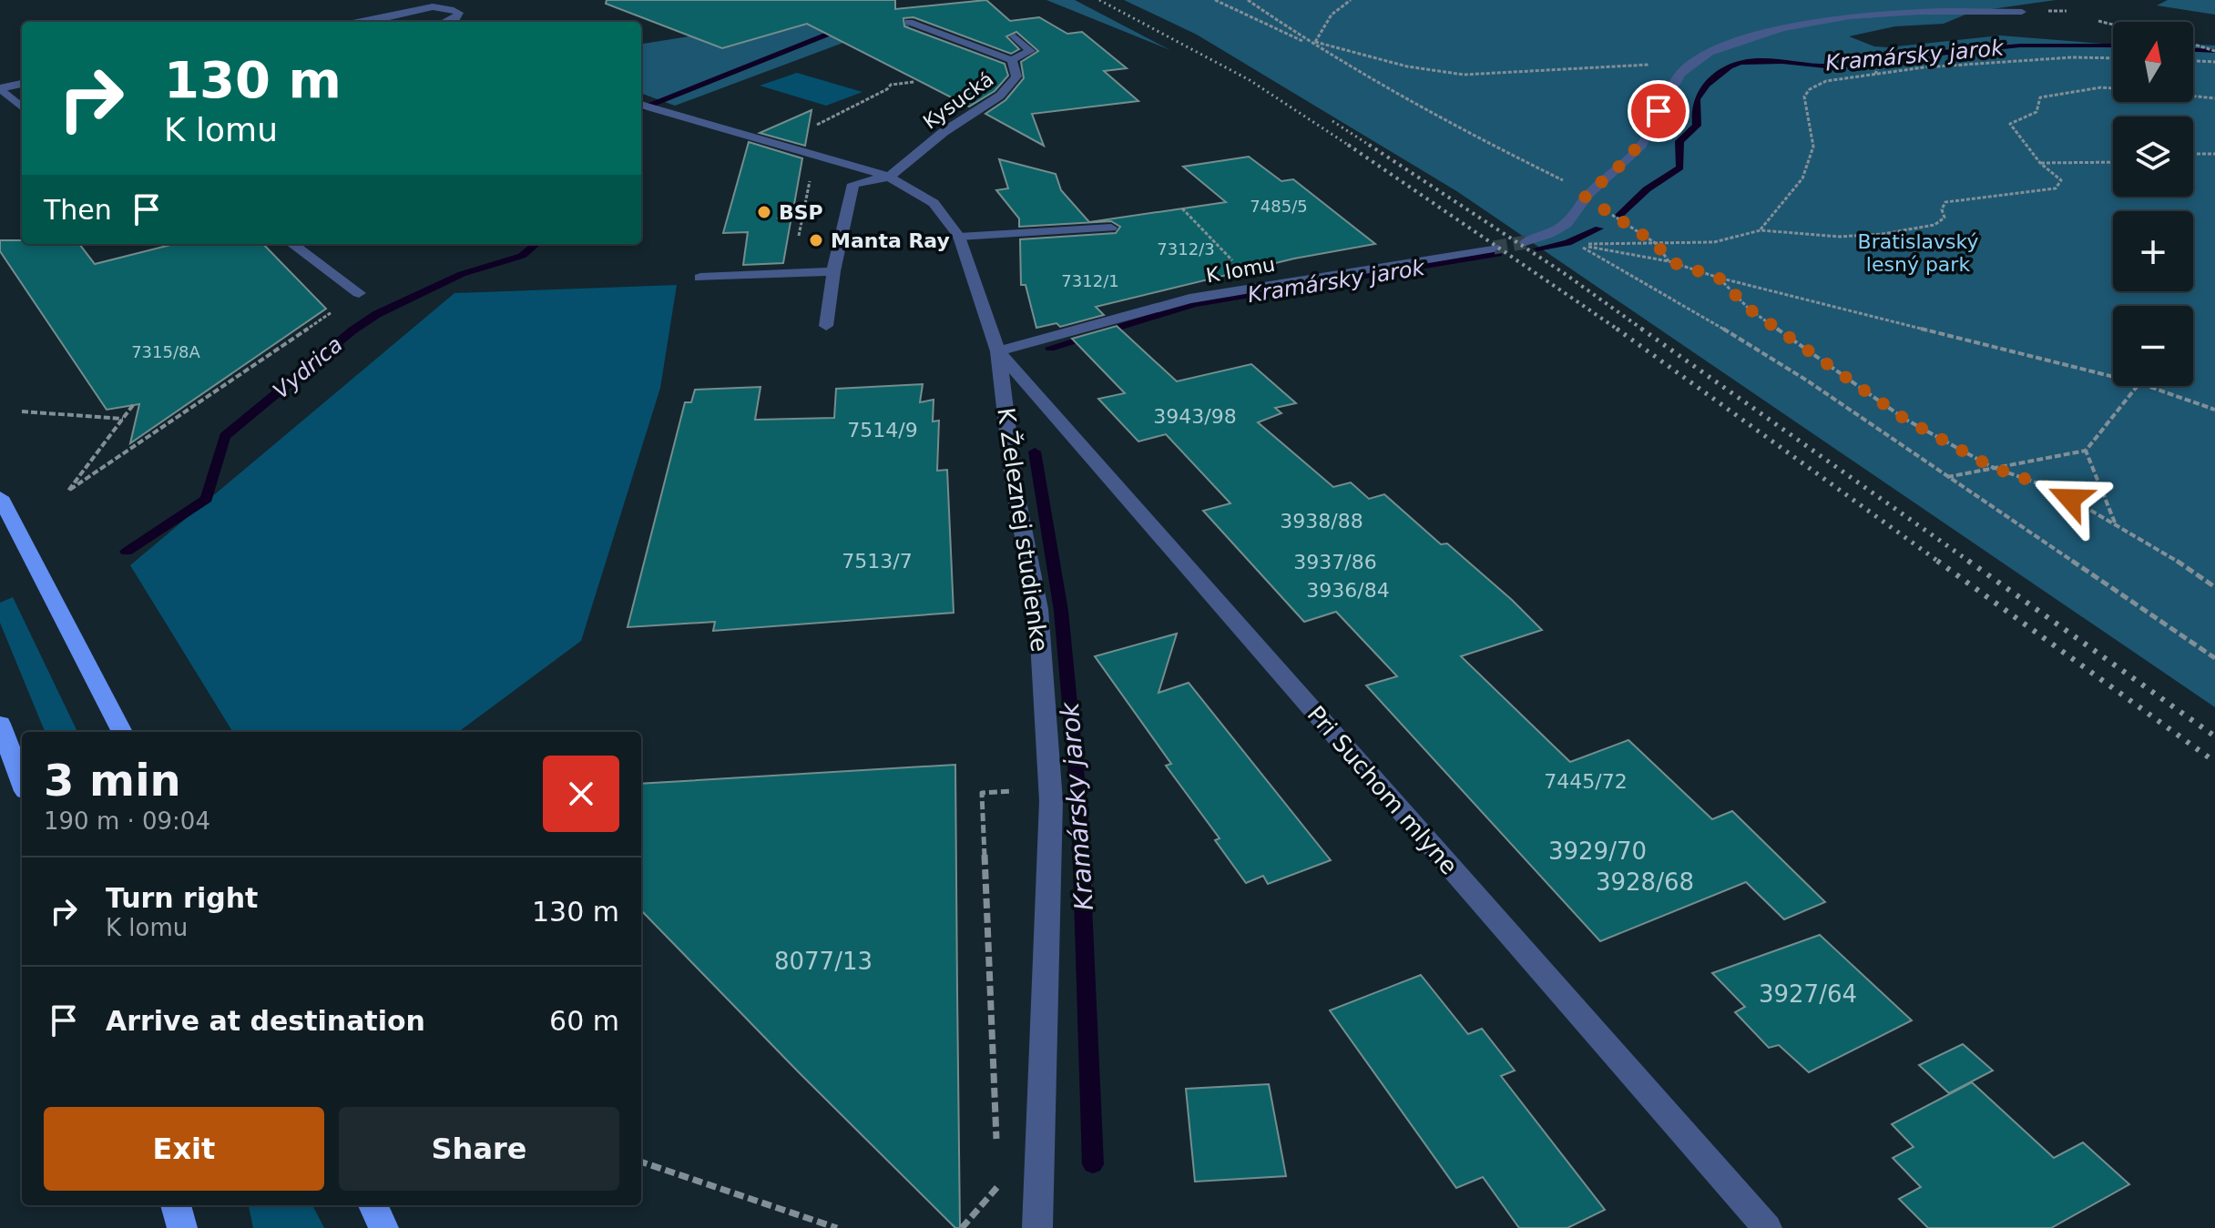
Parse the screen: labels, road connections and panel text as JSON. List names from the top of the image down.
{
  "streets": {
    "street": [
      "Kysucká",
      "K lomu",
      "K Železnej studienke",
      "Pri Suchom mlyne"
    ]
  },
  "crossings": [
    ["Kysucká", "K Železnej studienke"],
    ["K lomu", "K Železnej studienke"],
    ["K lomu", "Pri Suchom mlyne"],
    ["K Železnej studienke", "Pri Suchom mlyne"]
  ],
  "water": ["Kramársky jarok", "Vydrica"],
  "parks": ["Bratislavský lesný park"],
  "places": ["BSP", "Manta Ray"],
  "house_numbers": [
    "7485/5",
    "7312/3",
    "7312/1",
    "7315/8A",
    "3943/98",
    "7514/9",
    "3938/88",
    "7513/7",
    "3937/86",
    "3936/84",
    "7445/72",
    "3929/70",
    "3928/68",
    "8077/13",
    "3927/64"
  ],
  "north": "top",
  "page": {
    "map_buttons": ["+", "−"],
    "turn": ["130 m", "K lomu"],
    "then": "Then",
    "heading": ["3 min", "190 m · 09:04"],
    "list": [
      {
        "name": "Turn right",
        "note": "K lomu",
        "value": "130 m"
      },
      {
        "name": "Arrive at destination",
        "value": "60 m"
      }
    ],
    "buttons": ["Exit", "Share"]
  }
}
